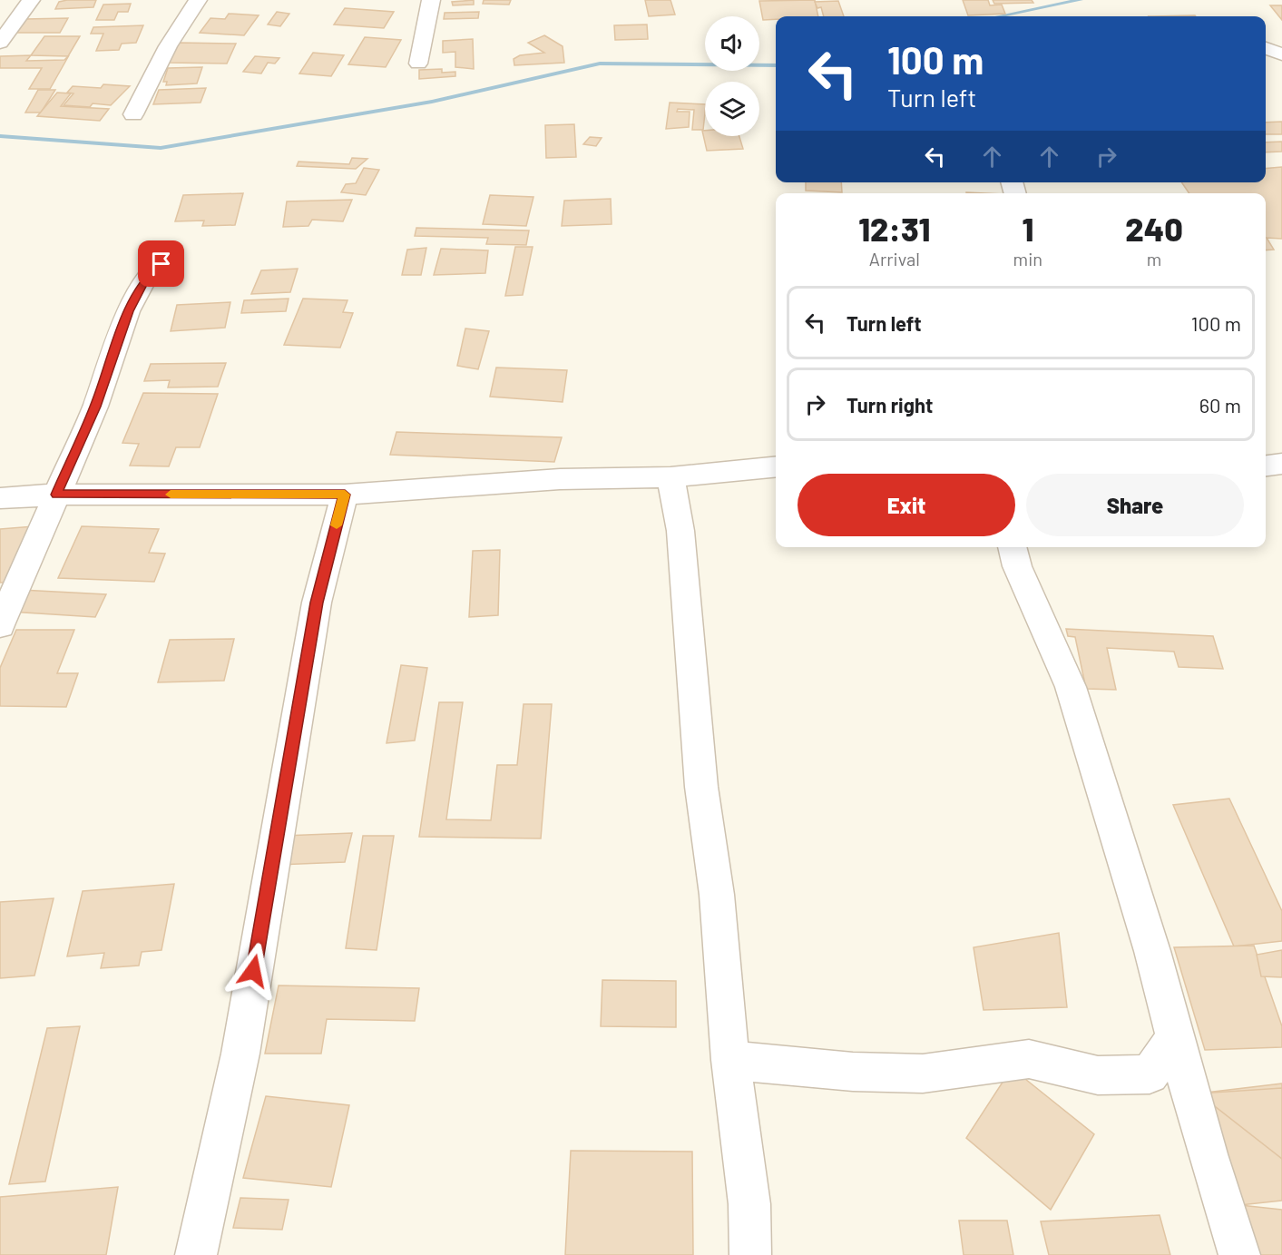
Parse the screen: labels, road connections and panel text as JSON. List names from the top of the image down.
{
  "page": {
    "turn": ["100 m", "Turn left"],
    "eta": [
      "12:31",
      "Arrival",
      "1",
      "min",
      "240",
      "m"
    ],
    "list": [
      {
        "name": "Turn left",
        "value": "100 m"
      },
      {
        "name": "Turn right",
        "value": "60 m"
      }
    ],
    "buttons": ["Exit", "Share"]
  }
}
